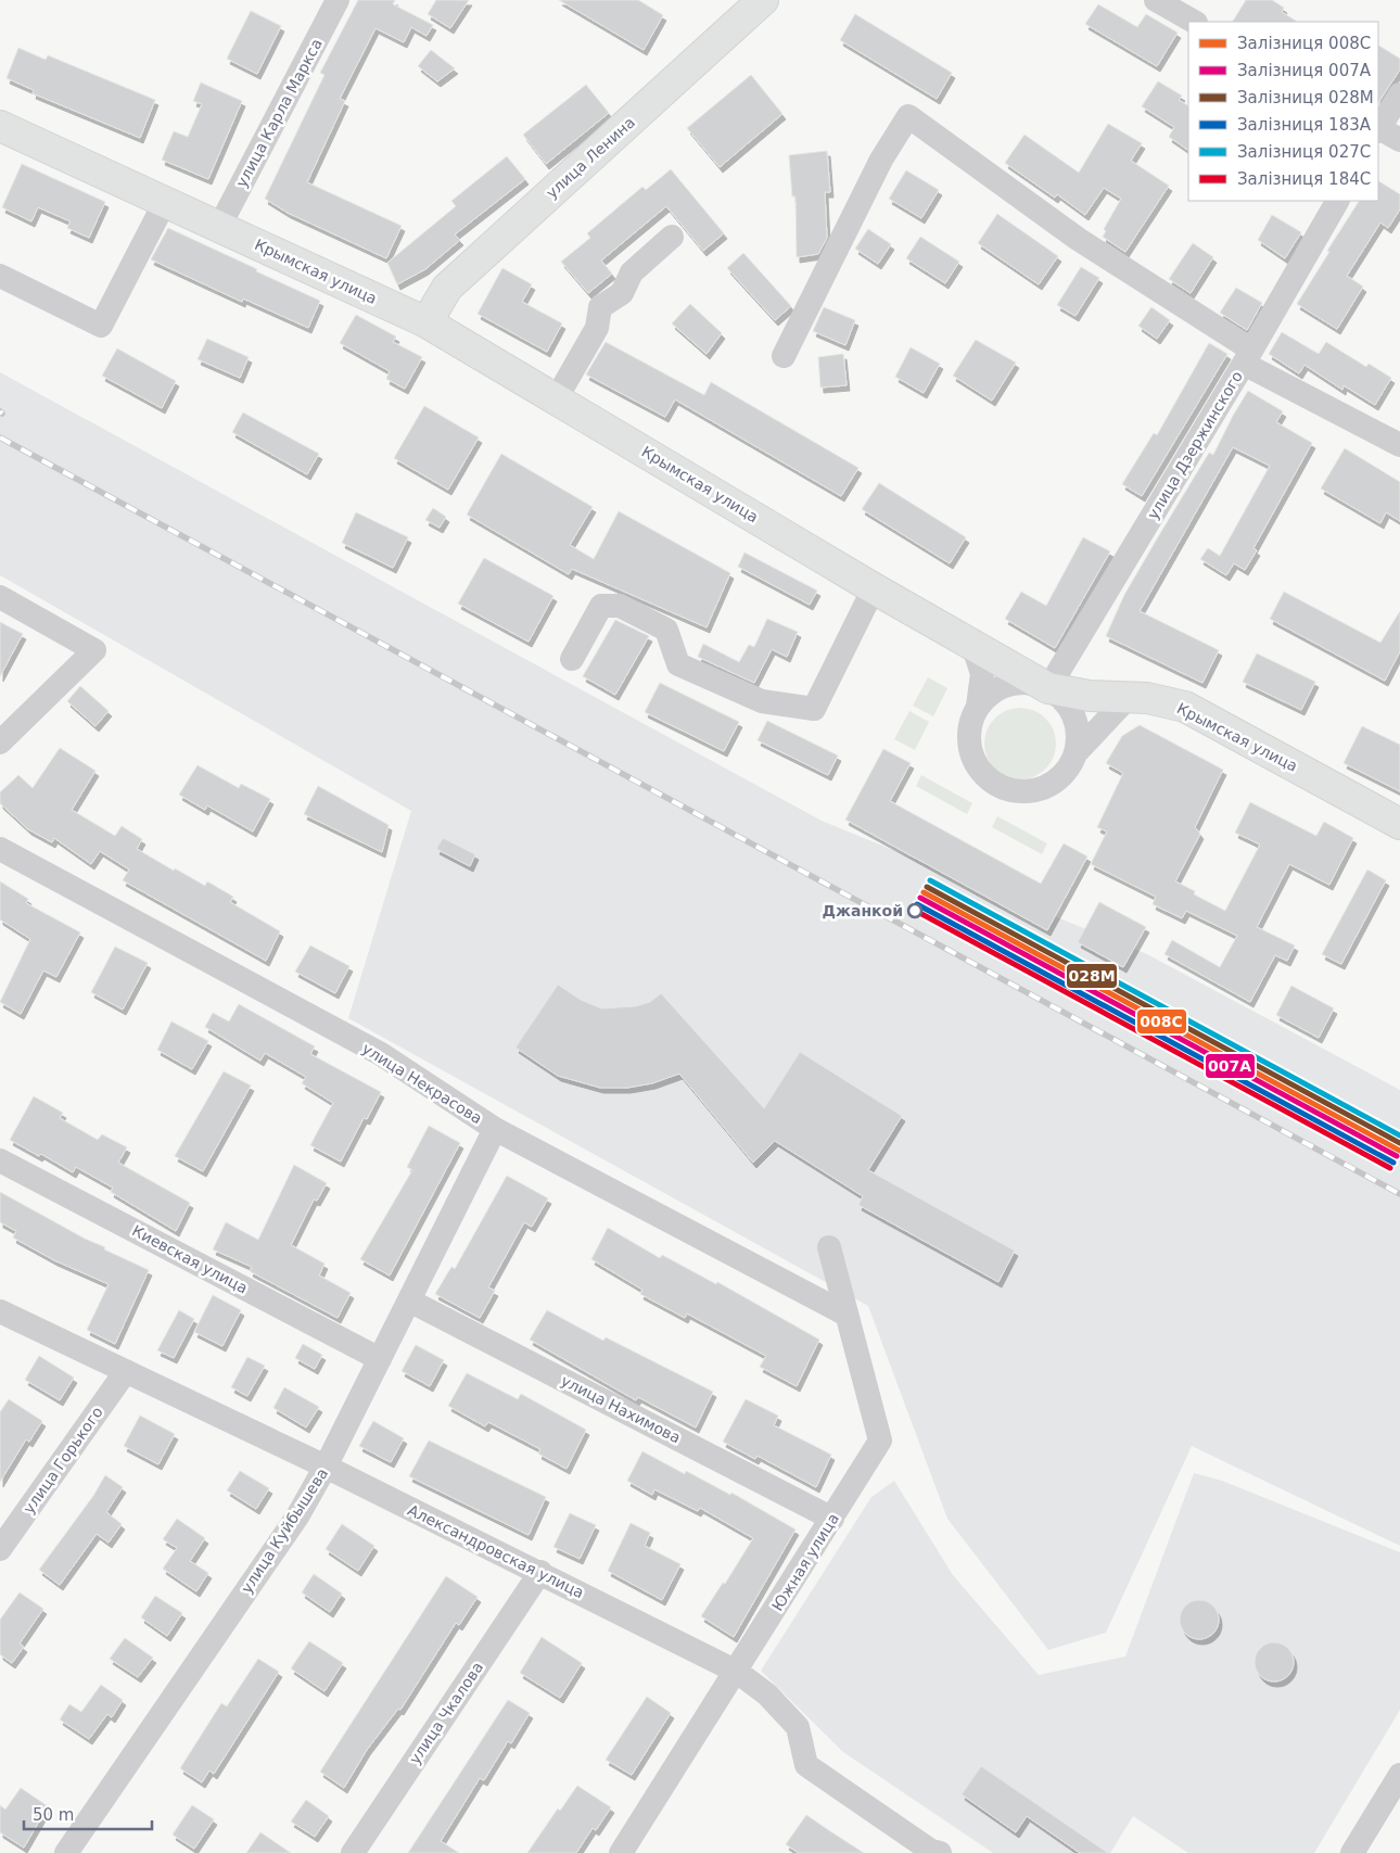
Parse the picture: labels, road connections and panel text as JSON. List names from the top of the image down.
{
  "streets": {
    "main road": ["улица Ленина", "Крымская улица"],
    "street": [
      "улица Карла Маркса",
      "улица Дзержинского",
      "улица Некрасова",
      "Киевская улица",
      "улица Нахимова",
      "улица Горького",
      "улица Куйбышева",
      "Александровская улица",
      "Южная улица",
      "улица Чкалова"
    ]
  },
  "crossings": [
    ["улица Карла Маркса", "Крымская улица"],
    ["улица Ленина", "Крымская улица"],
    ["Крымская улица", "улица Дзержинского"],
    ["улица Некрасова", "улица Куйбышева"],
    ["улица Некрасова", "Южная улица"],
    ["Киевская улица", "улица Куйбышева"],
    ["улица Нахимова", "улица Куйбышева"],
    ["улица Нахимова", "Южная улица"],
    ["улица Горького", "Александровская улица"],
    ["улица Куйбышева", "Александровская улица"],
    ["Александровская улица", "Южная улица"],
    ["Александровская улица", "улица Чкалова"]
  ],
  "places": ["Джанкой"],
  "lines": [
    "rail line 027С",
    "rail line 028М",
    "rail line 008С",
    "rail line 007А",
    "rail line 183А",
    "rail line 184С"
  ],
  "legend": [
    "Залізниця 008С",
    "Залізниця 007А",
    "Залізниця 028М",
    "Залізниця 183А",
    "Залізниця 027С",
    "Залізниця 184С"
  ],
  "scale_bar": "50 m"
}
